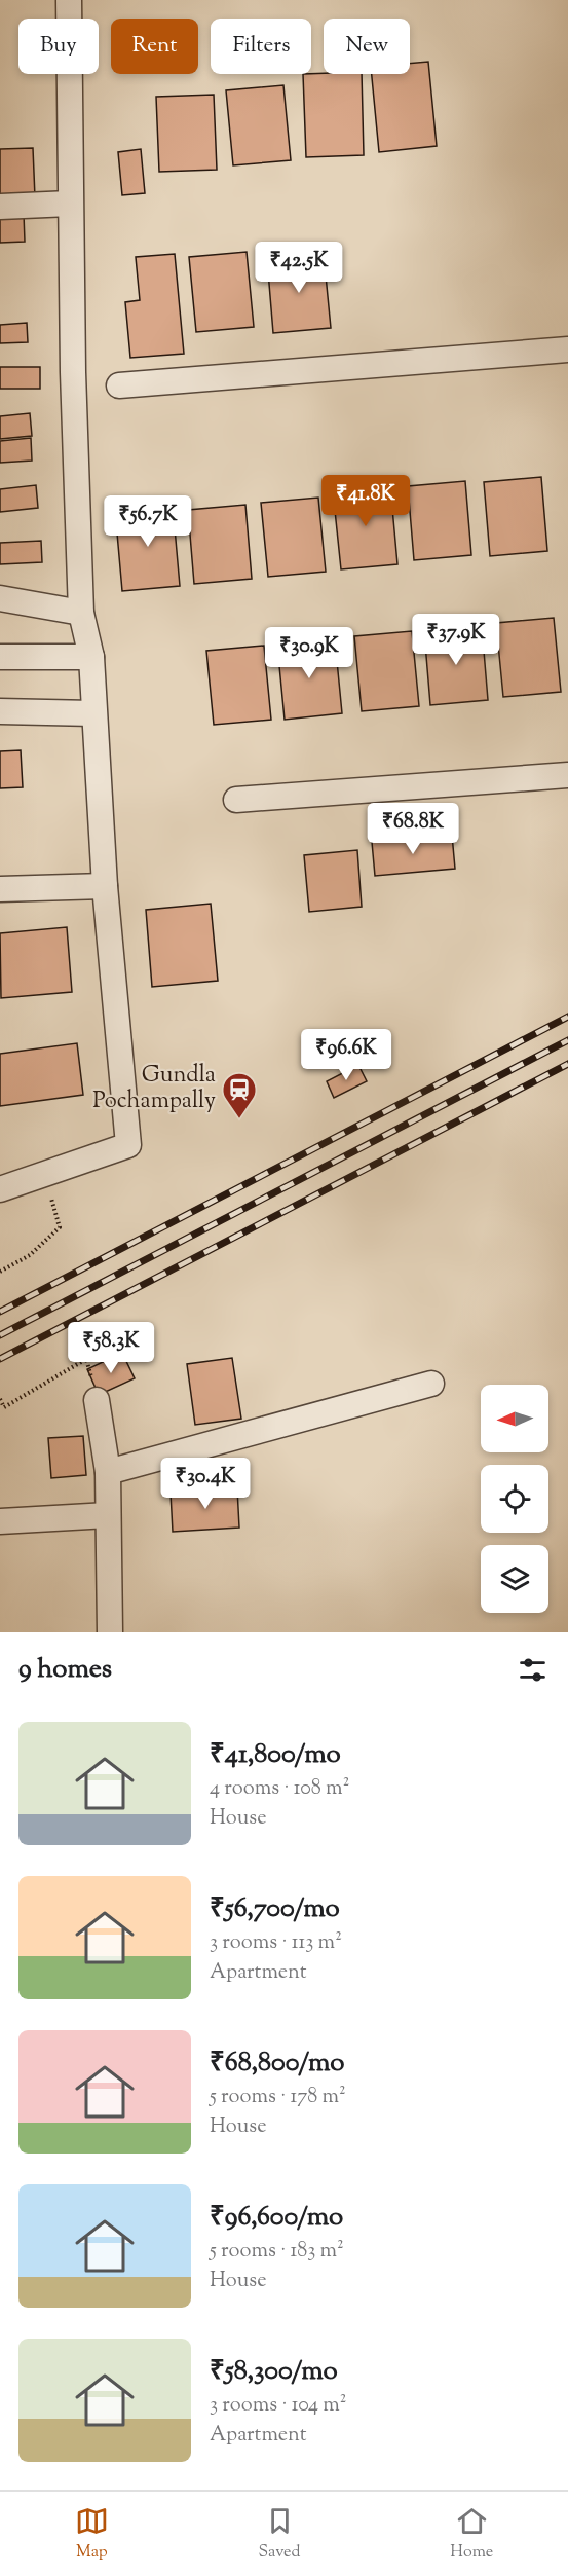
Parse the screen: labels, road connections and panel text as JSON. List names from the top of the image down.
{
  "places": {
    "station": ["Gundla Pochampally"]
  },
  "north": "left",
  "page": {
    "chip": [
      "Buy",
      "Rent",
      "Filters",
      "New"
    ],
    "price": [
      "₹42.5K",
      "₹41.8K",
      "₹56.7K",
      "₹37.9K",
      "₹30.9K",
      "₹68.8K",
      "₹96.6K",
      "₹58.3K",
      "₹30.4K"
    ],
    "heading": "9 homes",
    "list": [
      {
        "name": "₹41,800/mo",
        "note": "4 rooms · 108 m² · House"
      },
      {
        "name": "₹56,700/mo",
        "note": "3 rooms · 113 m² · Apartment"
      },
      {
        "name": "₹68,800/mo",
        "note": "5 rooms · 178 m² · House"
      },
      {
        "name": "₹96,600/mo",
        "note": "5 rooms · 183 m² · House"
      },
      {
        "name": "₹58,300/mo",
        "note": "3 rooms · 104 m² · Apartment"
      }
    ],
    "tabs": ["Map", "Saved", "Home"]
  }
}
